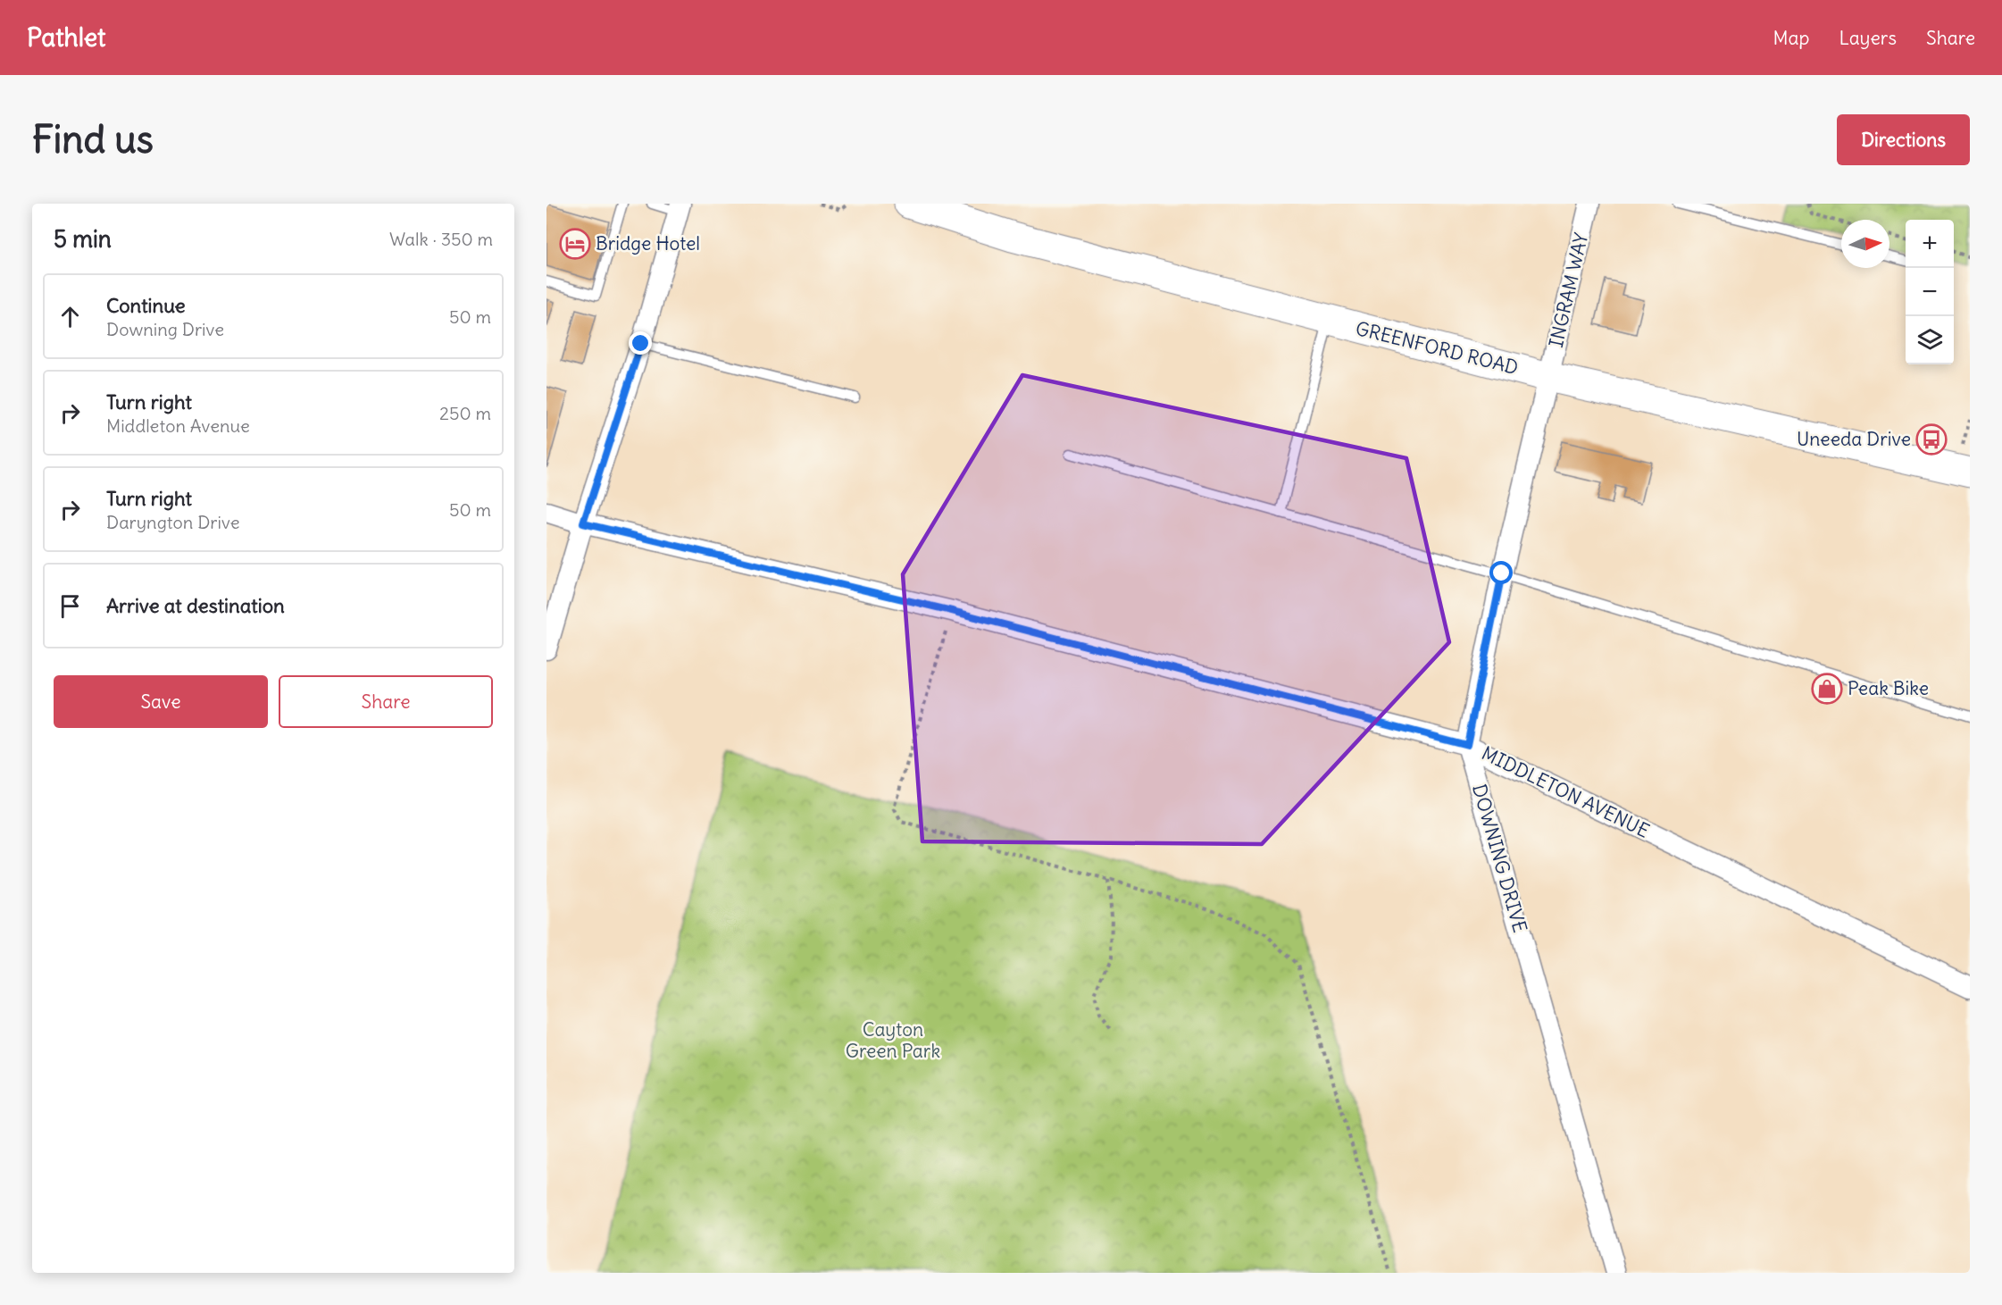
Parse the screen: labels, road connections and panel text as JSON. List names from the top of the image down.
{
  "streets": {
    "main road": ["GREENFORD ROAD"],
    "street": ["INGRAM WAY", "MIDDLETON AVENUE", "DOWNING DRIVE"]
  },
  "crossings": [
    ["INGRAM WAY", "GREENFORD ROAD"],
    ["INGRAM WAY", "DOWNING DRIVE"],
    ["GREENFORD ROAD", "DOWNING DRIVE"],
    ["MIDDLETON AVENUE", "DOWNING DRIVE"]
  ],
  "parks": ["Cayton Green Park"],
  "places": {
    "hotel": ["Bridge Hotel"],
    "bus stop": ["Uneeda Drive"],
    "shop": ["Peak Bike"]
  },
  "north": "right",
  "page": {
    "header": "Pathlet",
    "nav": ["Map", "Layers", "Share"],
    "buttons": [
      "Directions",
      ["Save", "Share"]
    ],
    "title": "Find us",
    "heading": ["5 min", "Walk · 350 m"],
    "map_buttons": ["+", "−"],
    "list": [
      ["Continue", "Downing Drive", "50 m"],
      ["Turn right", "Middleton Avenue", "250 m"],
      ["Turn right", "Daryngton Drive", "50 m"],
      "Arrive at destination"
    ]
  }
}
